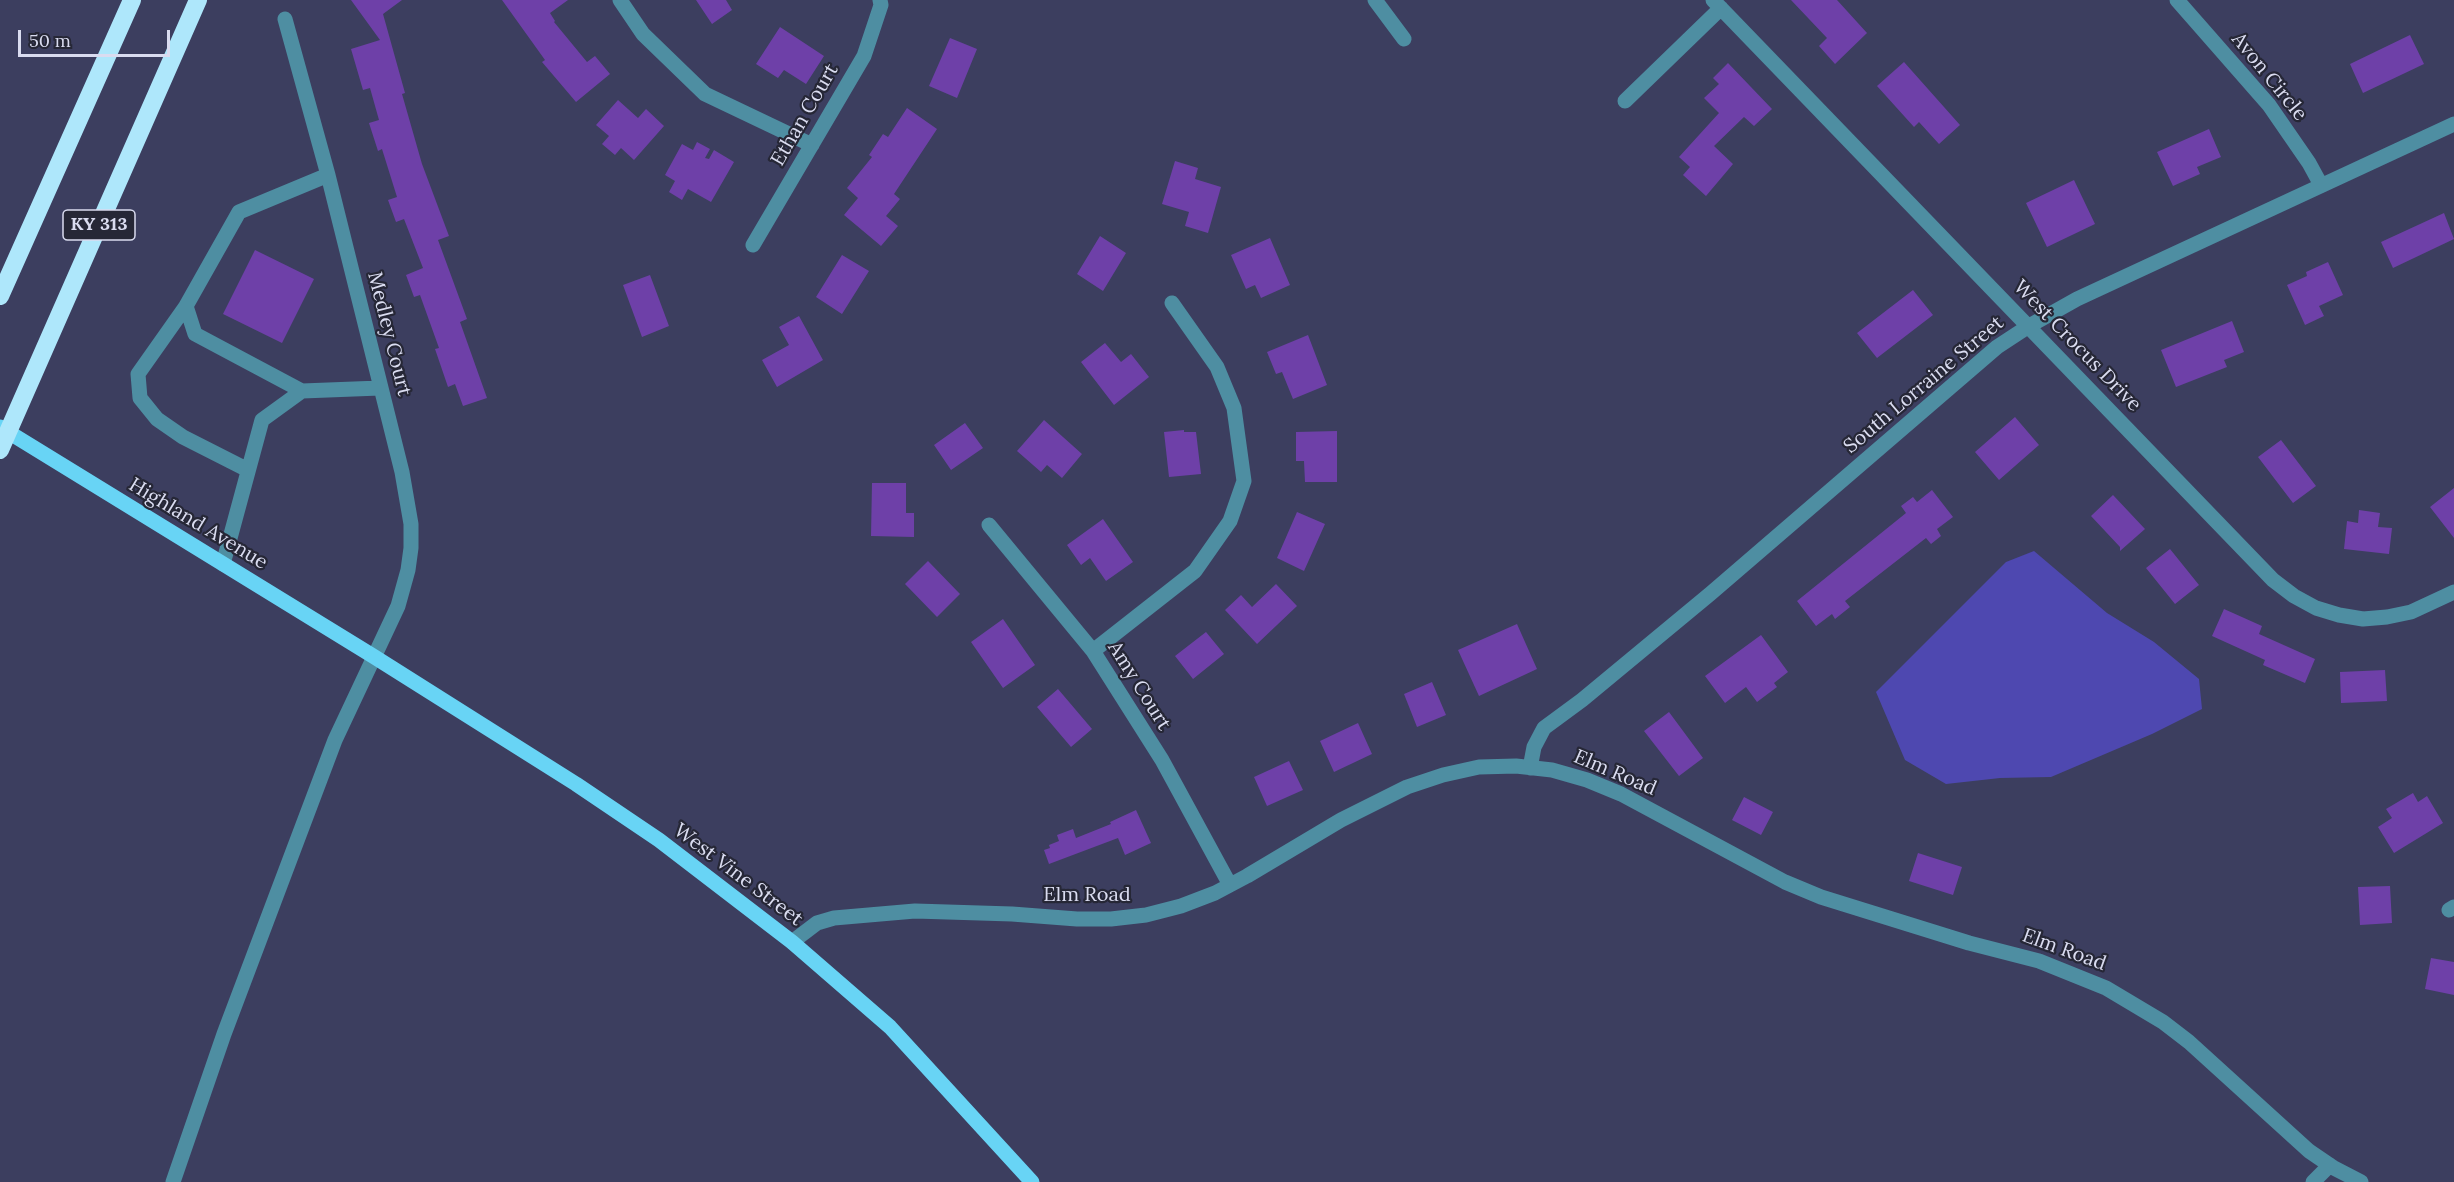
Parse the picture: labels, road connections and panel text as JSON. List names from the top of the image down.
{
  "streets": {
    "highway": ["KY 313"],
    "main road": ["Highland Avenue", "West Vine Street"],
    "street": [
      "Avon Circle",
      "Ethan Court",
      "Medley Court",
      "West Crocus Drive",
      "South Lorraine Street",
      "Amy Court",
      "Elm Road"
    ]
  },
  "crossings": [
    ["Avon Circle", "South Lorraine Street"],
    ["KY 313", "Highland Avenue"],
    ["Medley Court", "Highland Avenue"],
    ["Medley Court", "West Vine Street"],
    ["West Crocus Drive", "South Lorraine Street"],
    ["South Lorraine Street", "Elm Road"],
    ["Highland Avenue", "West Vine Street"],
    ["Amy Court", "Elm Road"],
    ["Elm Road", "West Vine Street"]
  ],
  "scale_bar": "50 m"
}
